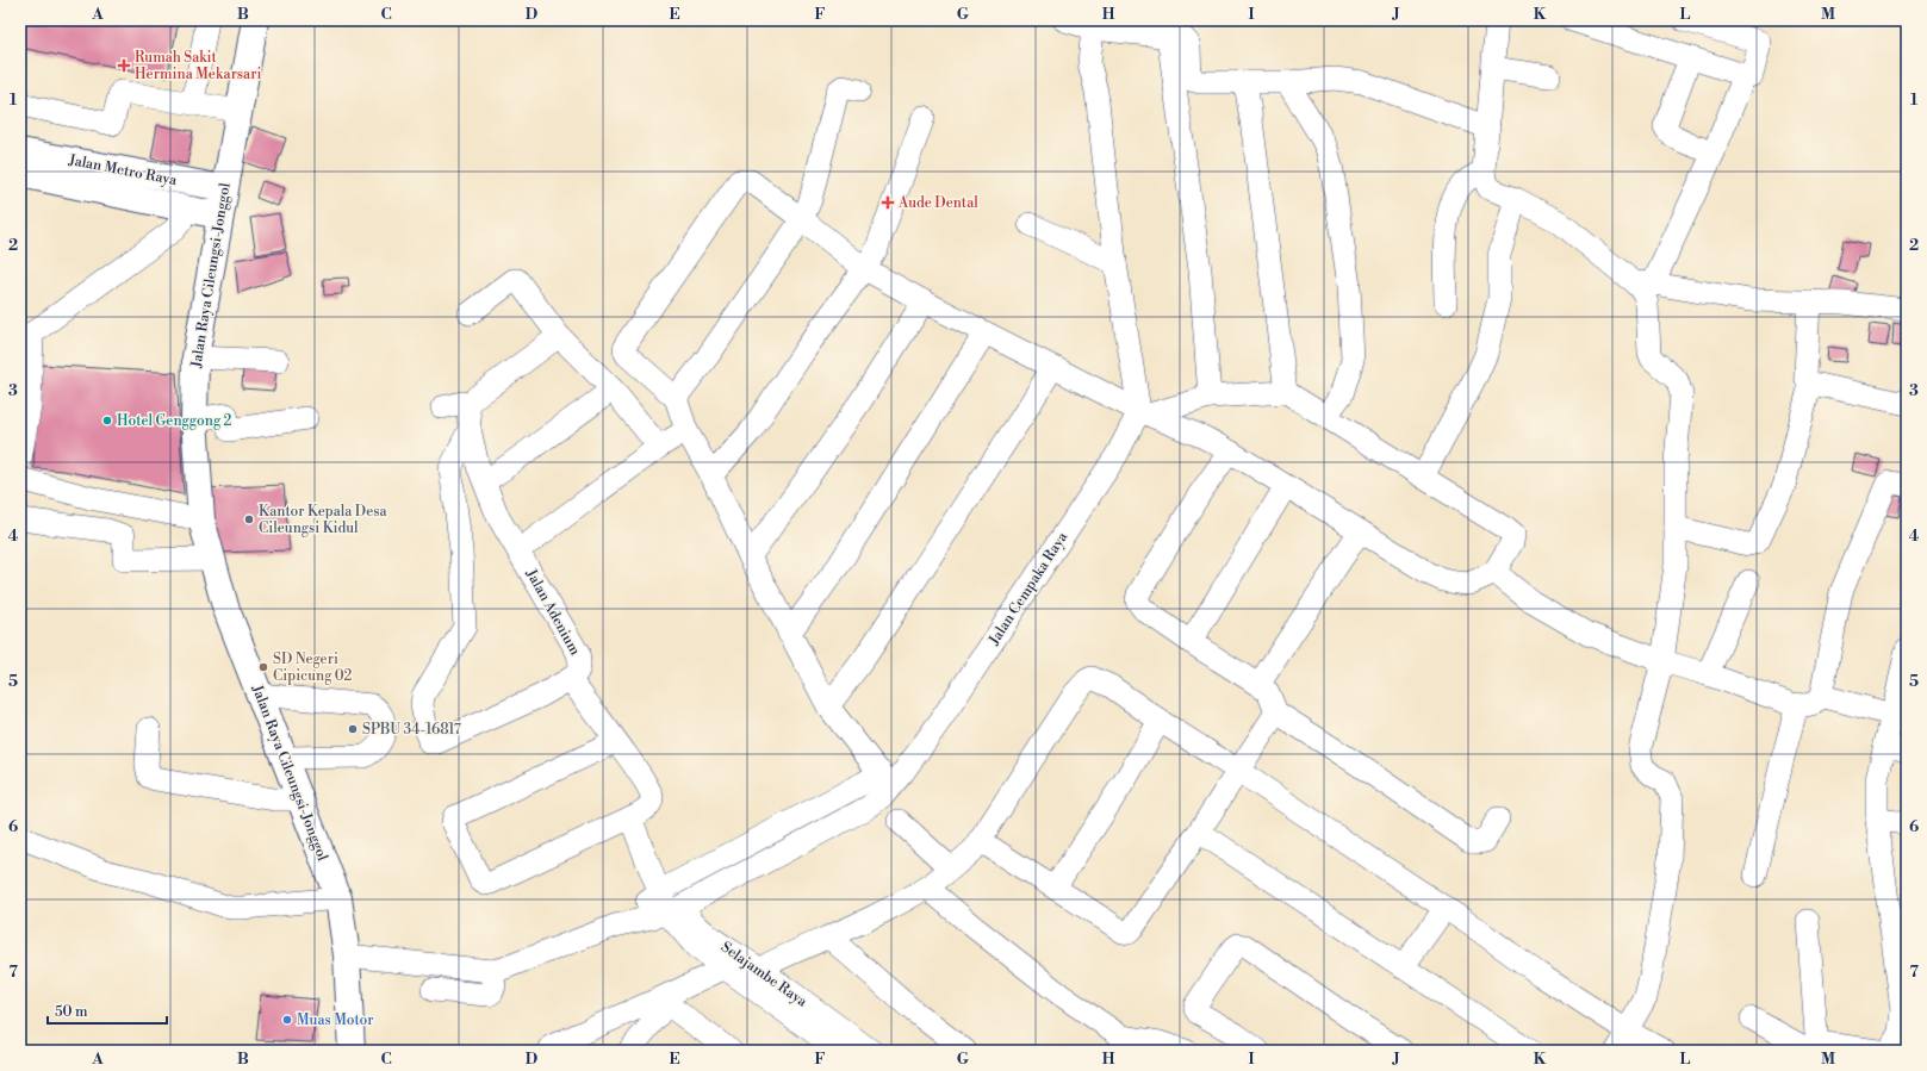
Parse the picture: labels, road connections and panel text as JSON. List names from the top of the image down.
{
  "streets": {
    "main road": ["Jalan Metro Raya", "Jalan Raya Cileungsi-Jonggol"],
    "street": ["Jalan Cempaka Raya", "Jalan Adenium", "Selajambe Raya"]
  },
  "crossings": [
    ["Jalan Metro Raya", "Jalan Raya Cileungsi-Jonggol"],
    ["Jalan Adenium", "Selajambe Raya"]
  ],
  "places": {
    "health": ["Rumah Sakit Hermina Mekarsari", "Aude Dental"],
    "other": [
      "Hotel Genggong 2",
      "Kantor Kepala Desa Cileungsi Kidul",
      "SD Negeri Cipicung 02",
      "SPBU 34-16817",
      "Muas Motor"
    ]
  },
  "scale_bar": "50 m",
  "grid": {
    "columns": [
      "A",
      "B",
      "C",
      "D",
      "E",
      "F",
      "G",
      "H",
      "I",
      "J",
      "K",
      "L",
      "M"
    ],
    "rows": [
      "1",
      "2",
      "3",
      "4",
      "5",
      "6",
      "7"
    ]
  }
}
